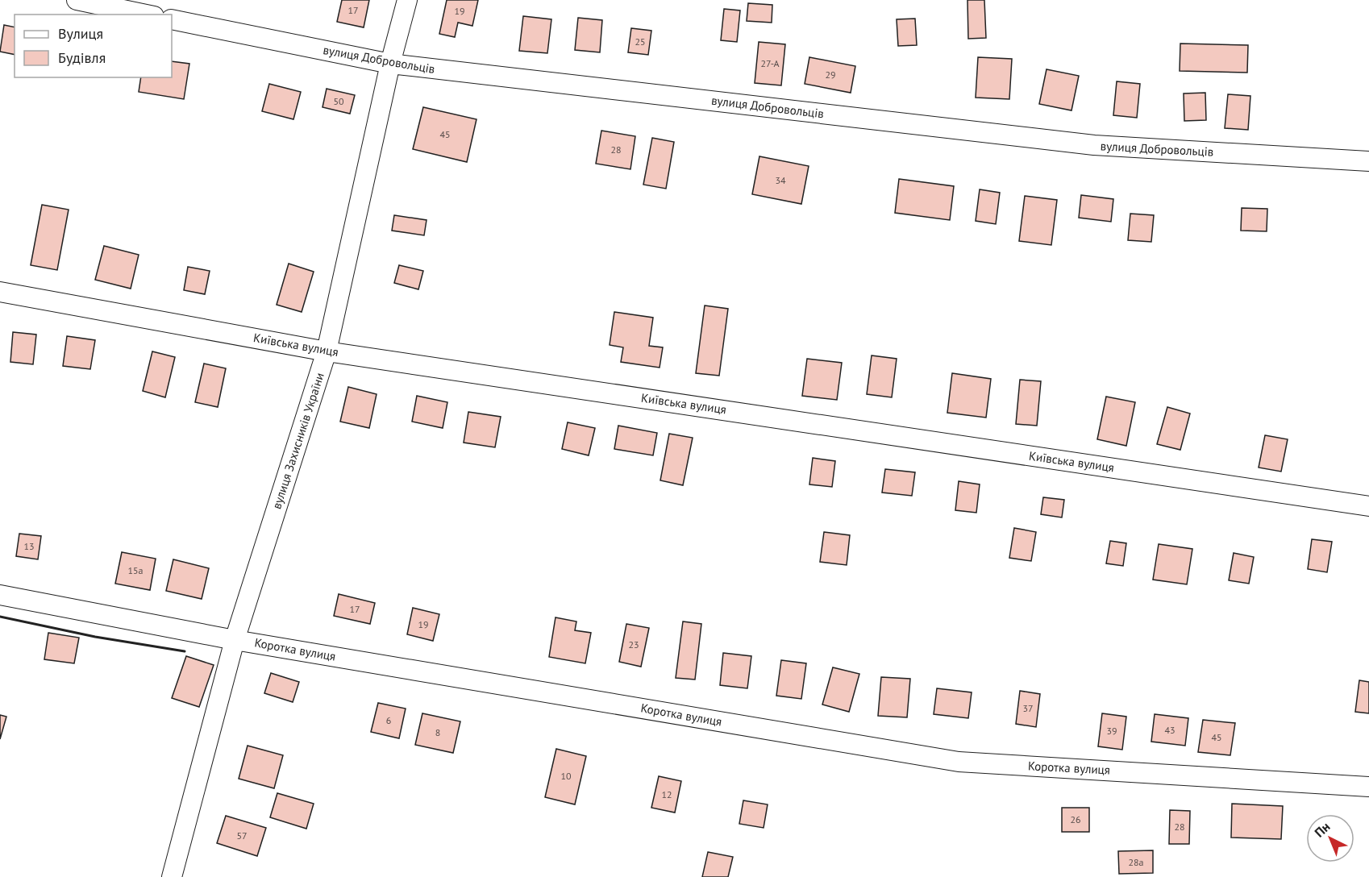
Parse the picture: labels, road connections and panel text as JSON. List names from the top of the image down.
{
  "streets": {
    "street": [
      "вулиця Добровольців",
      "Київська вулиця",
      "вулиця Захисників України",
      "Коротка вулиця"
    ]
  },
  "crossings": [
    ["вулиця Добровольців", "вулиця Захисників України"],
    ["Київська вулиця", "вулиця Захисників України"],
    ["вулиця Захисників України", "Коротка вулиця"]
  ],
  "house_numbers": [
    "17",
    "19",
    "25",
    "27-А",
    "29",
    "50",
    "45",
    "28",
    "34",
    "13",
    "15а",
    "17",
    "19",
    "23",
    "37",
    "6",
    "43",
    "39",
    "8",
    "45",
    "10",
    "12",
    "26",
    "28",
    "57",
    "28а"
  ],
  "legend": ["Вулиця", "Будівля"],
  "north": "top left"
}
